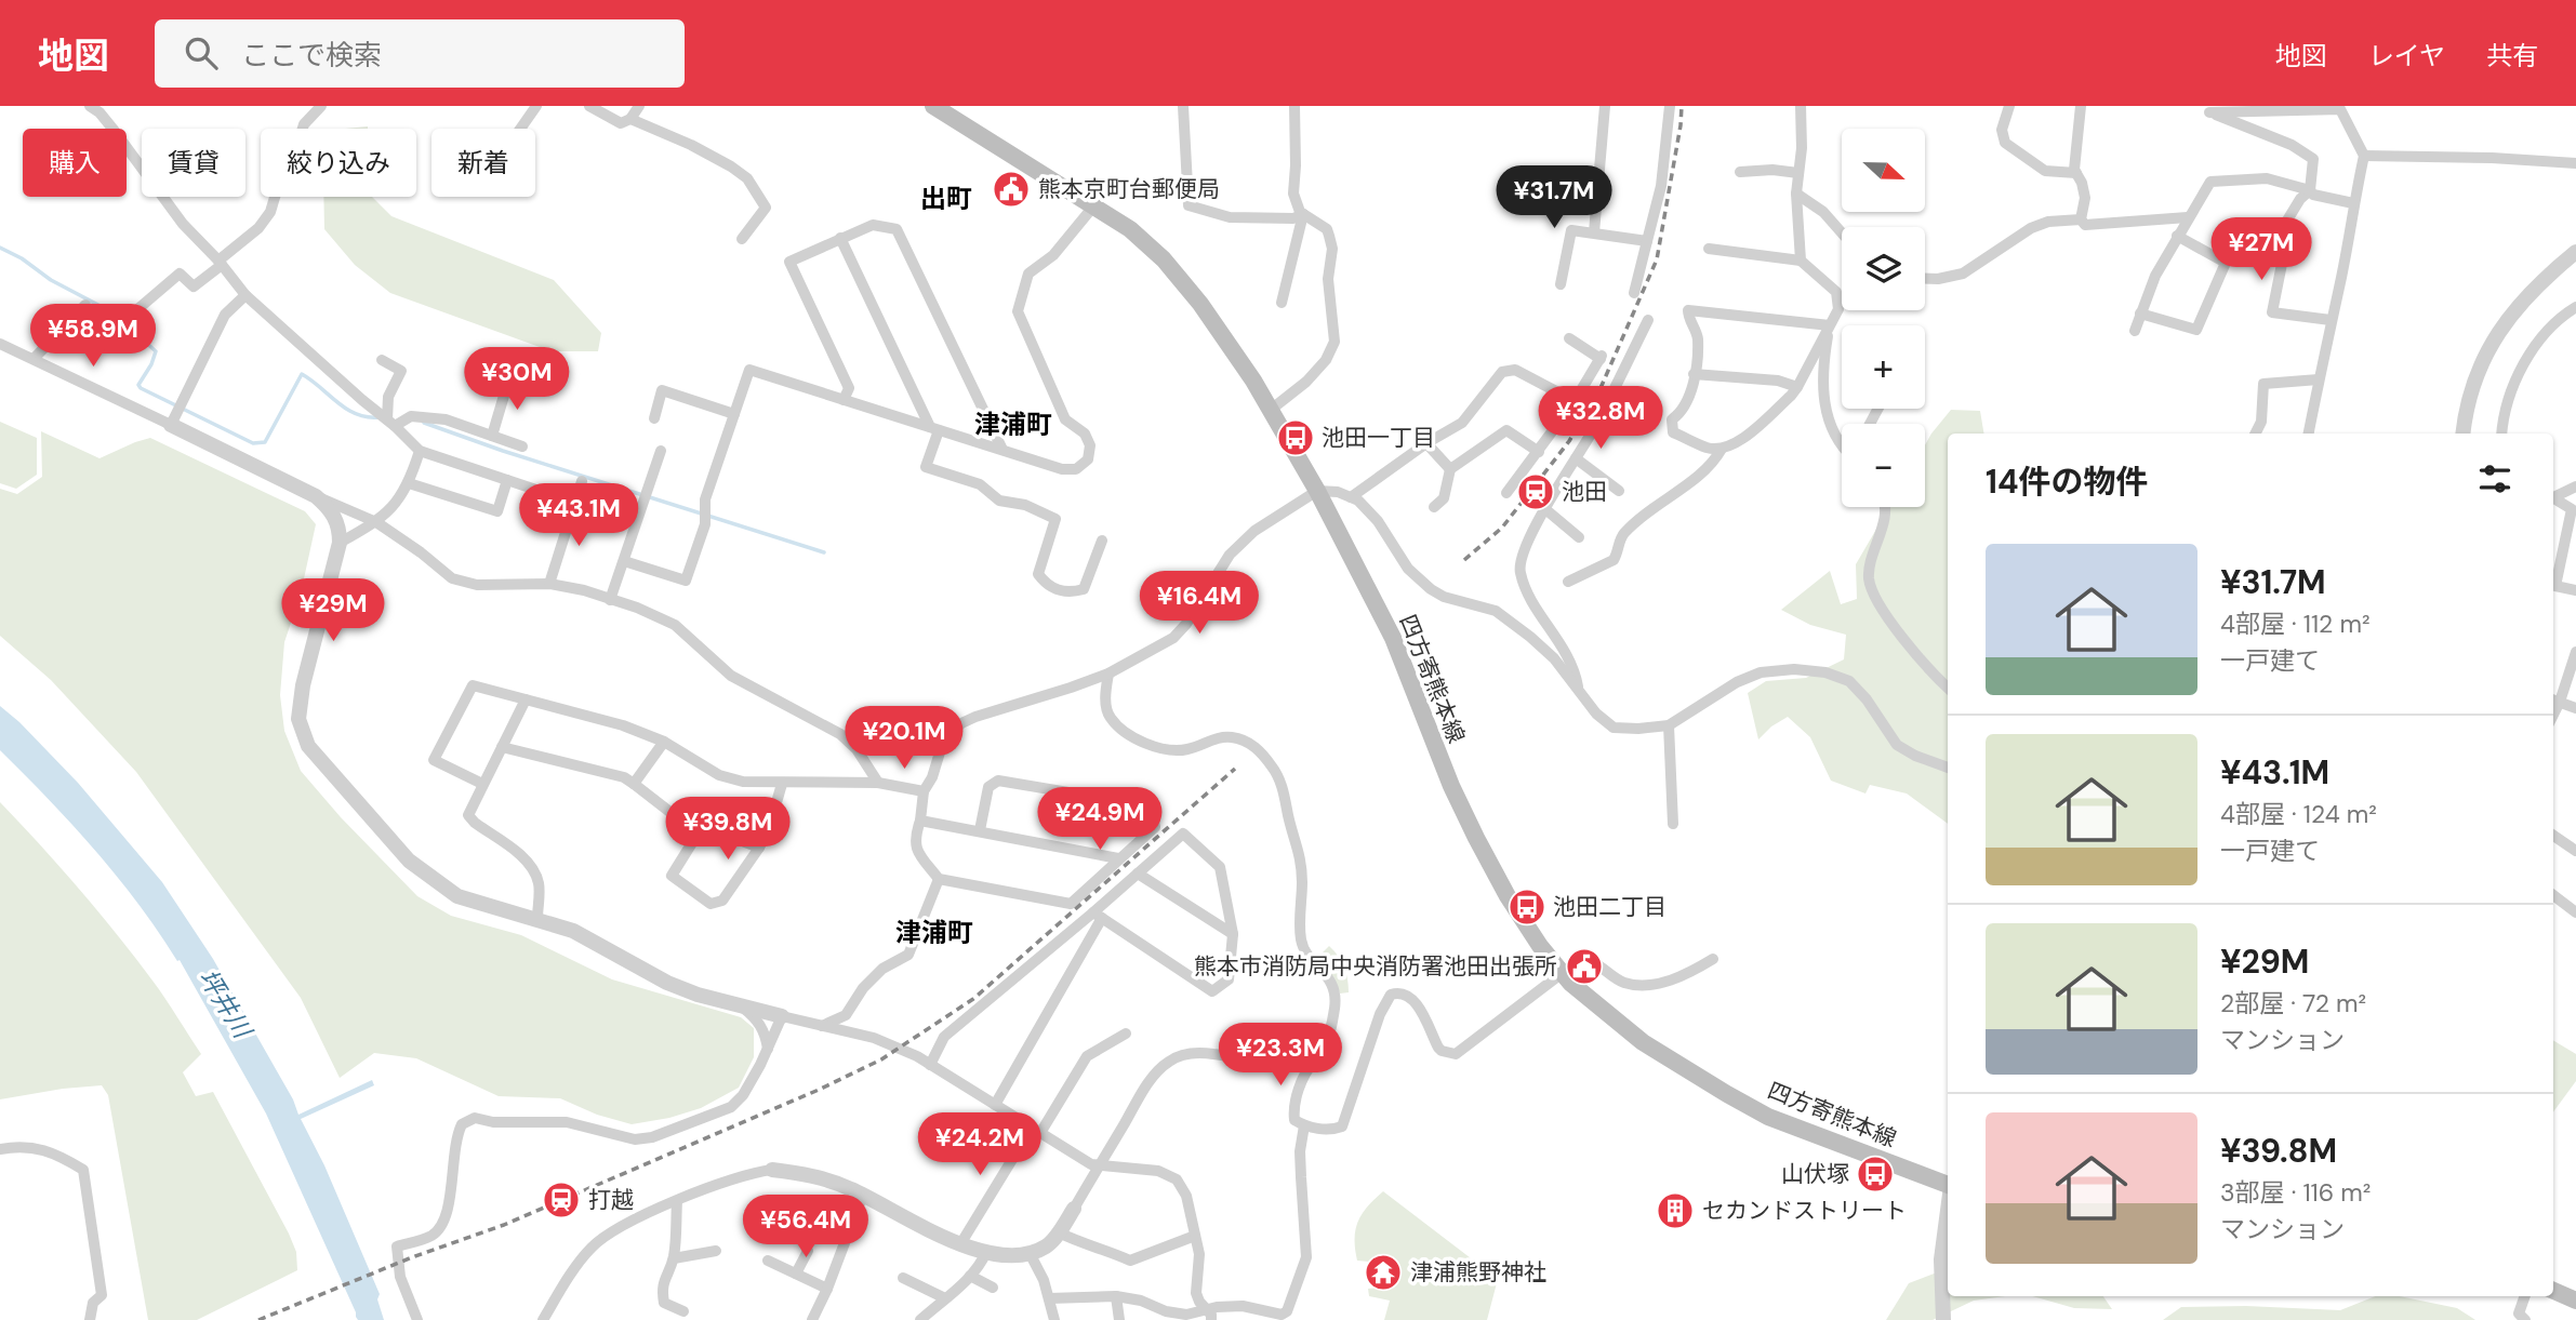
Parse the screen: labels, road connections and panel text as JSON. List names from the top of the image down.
{
  "streets": {
    "main road": ["四方寄熊本線"]
  },
  "districts": ["出町", "津浦町", "津浦町"],
  "water": ["坪井川"],
  "places": {
    "public building": ["熊本京町台郵便局", "熊本市消防局中央消防署池田出張所"],
    "bus stop": ["池田一丁目", "池田二丁目", "山伏塚"],
    "station": ["池田", "打越"],
    "building": ["セカンドストリート"],
    "temple": ["津浦熊野神社"]
  },
  "north": "right",
  "page": {
    "header": "地図",
    "search": "ここで検索",
    "nav": ["地図", "レイヤ", "共有"],
    "map_buttons": ["+", "−"],
    "chip": [
      "購入",
      "賃貸",
      "絞り込み",
      "新着"
    ],
    "price": [
      "¥31.7M",
      "¥27M",
      "¥58.9M",
      "¥30M",
      "¥32.8M",
      "¥43.1M",
      "¥16.4M",
      "¥29M",
      "¥20.1M",
      "¥24.9M",
      "¥39.8M",
      "¥23.3M",
      "¥24.2M",
      "¥56.4M"
    ],
    "heading": "14件の物件",
    "list": [
      {
        "name": "¥31.7M",
        "note": "4部屋 · 112 m² · 一戸建て"
      },
      {
        "name": "¥43.1M",
        "note": "4部屋 · 124 m² · 一戸建て"
      },
      {
        "name": "¥29M",
        "note": "2部屋 · 72 m² · マンション"
      },
      {
        "name": "¥39.8M",
        "note": "3部屋 · 116 m² · マンション"
      }
    ]
  }
}
